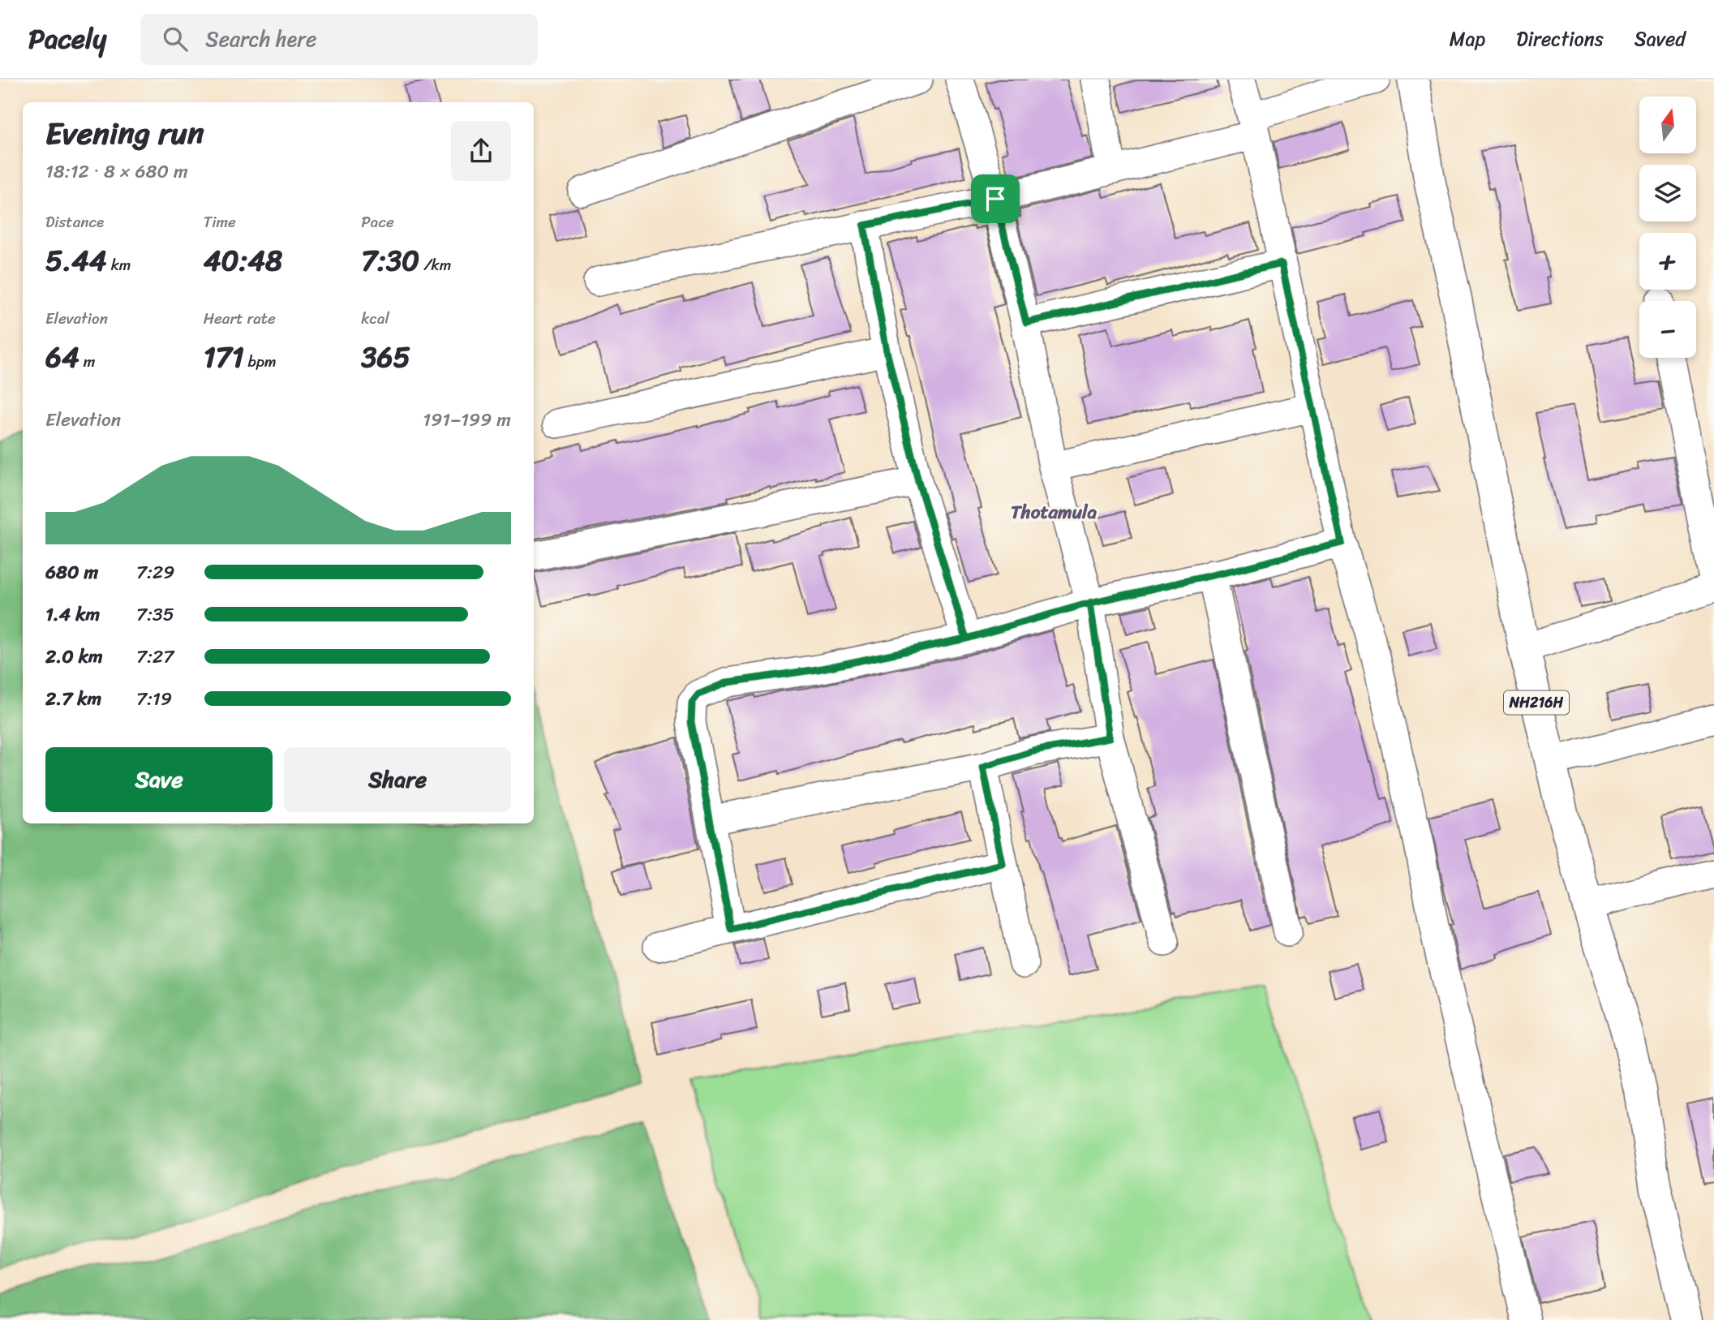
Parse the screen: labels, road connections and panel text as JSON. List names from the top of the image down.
{
  "streets": {
    "highway": ["NH216H"]
  },
  "districts": ["Thotamula"],
  "north": "top",
  "page": {
    "header": "Pacely",
    "search": "Search here",
    "nav": ["Map", "Directions", "Saved"],
    "map_buttons": ["+", "−"],
    "heading": ["Evening run", "18:12 · 8 × 680 m"],
    "stats": [
      ["Distance", "5.44 km"],
      ["Time", "40:48"],
      ["Pace", "7:30 /km"],
      ["Elevation", "64 m"],
      ["Heart rate", "171 bpm"],
      ["kcal", "365"]
    ],
    "chart": ["Elevation", "191–199 m"],
    "list": [
      {
        "name": "680 m",
        "note": "7:29"
      },
      {
        "name": "1.4 km",
        "note": "7:35"
      },
      {
        "name": "2.0 km",
        "note": "7:27"
      },
      {
        "name": "2.7 km",
        "note": "7:19"
      }
    ],
    "buttons": ["Save", "Share"]
  }
}
